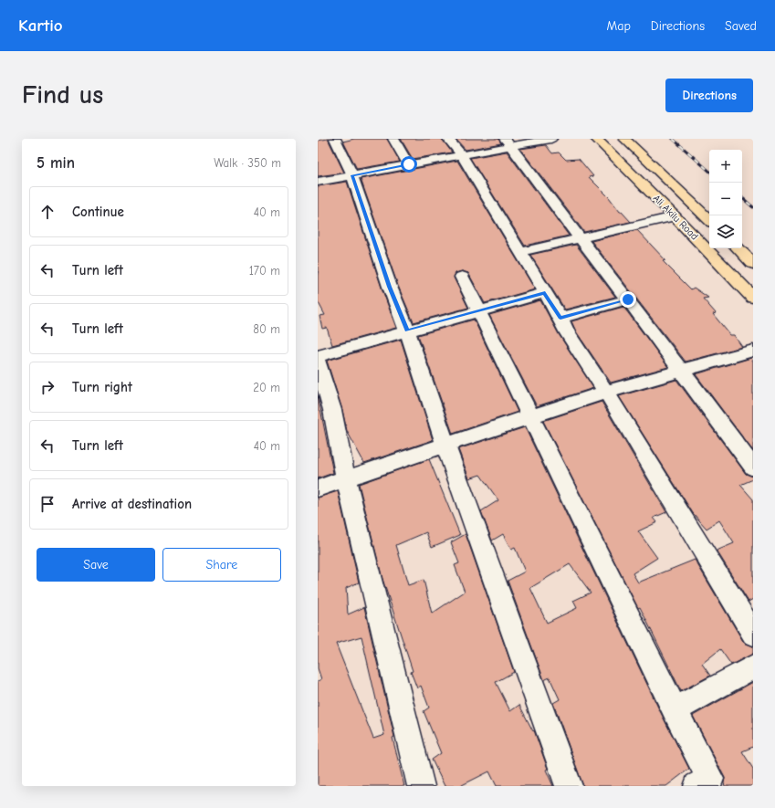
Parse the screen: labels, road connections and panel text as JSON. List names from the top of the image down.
{
  "streets": {
    "main road": ["Ali Akilu Road"]
  },
  "page": {
    "header": "Kartio",
    "nav": ["Map", "Directions", "Saved"],
    "buttons": [
      "Directions",
      ["Save", "Share"]
    ],
    "title": "Find us",
    "heading": ["5 min", "Walk · 350 m"],
    "map_buttons": ["+", "−"],
    "list": [
      ["Continue", "40 m"],
      ["Turn left", "170 m"],
      ["Turn left", "80 m"],
      ["Turn right", "20 m"],
      ["Turn left", "40 m"],
      "Arrive at destination"
    ]
  }
}
